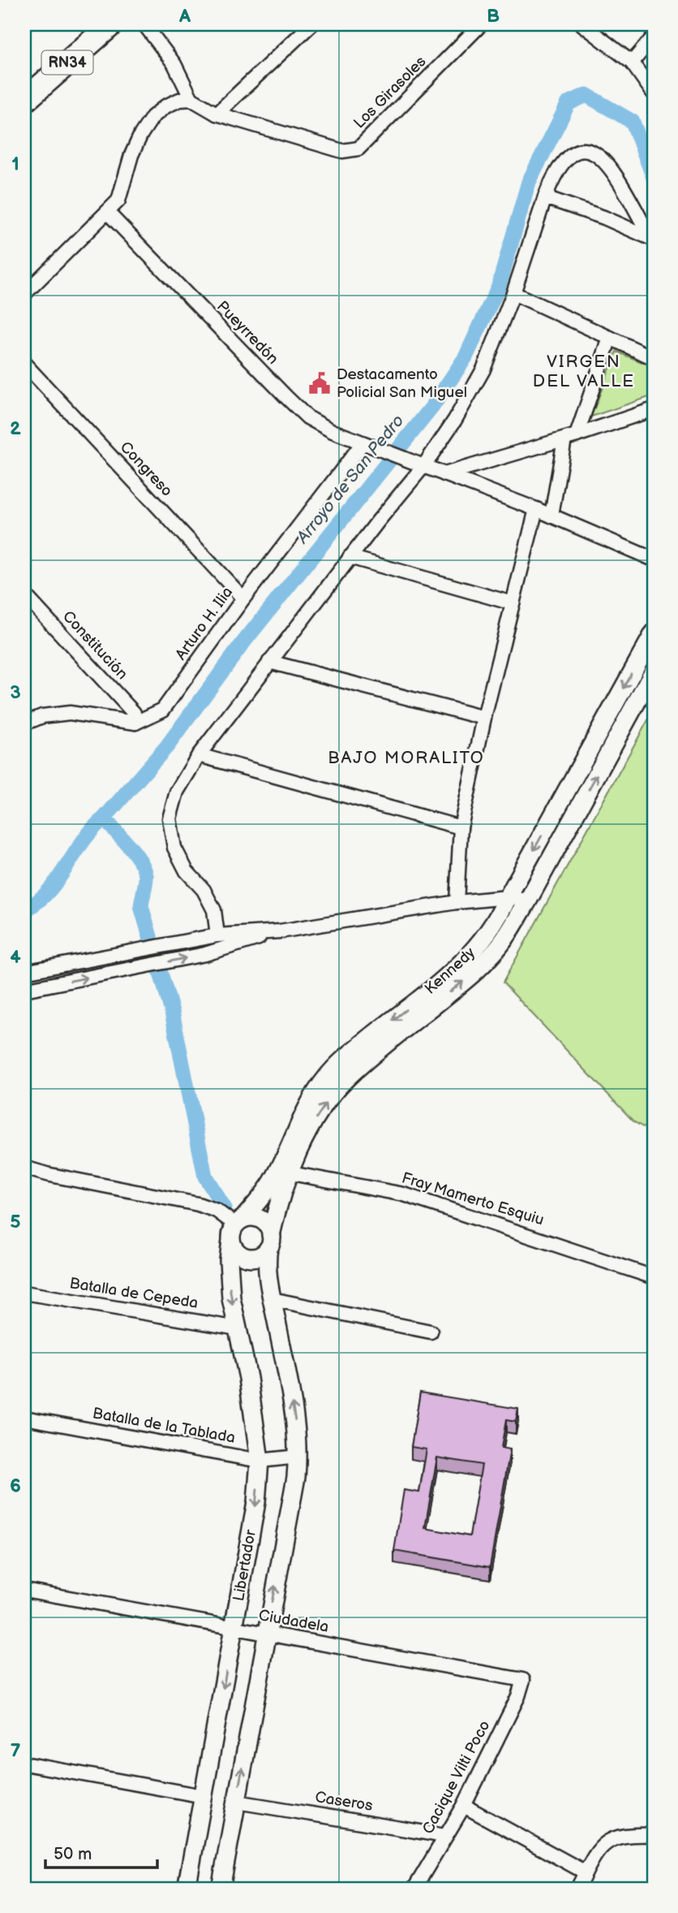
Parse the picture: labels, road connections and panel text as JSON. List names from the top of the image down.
{
  "streets": {
    "highway": ["RN34"],
    "street": [
      "Los Girasoles",
      "Pueyrredón",
      "Congreso",
      "Arturo H. Ilia",
      "Constitución",
      "Kennedy",
      "Fray Mamerto Esquiu",
      "Batalla de Cepeda",
      "Batalla de la Tablada",
      "Libertador",
      "Ciudadela",
      "Cacique Vilti Poco",
      "Caseros"
    ]
  },
  "crossings": [
    ["Pueyrredón", "Arturo H. Ilia"],
    ["Congreso", "Arturo H. Ilia"],
    ["Arturo H. Ilia", "Constitución"],
    ["Kennedy", "Fray Mamerto Esquiu"],
    ["Kennedy", "Libertador"],
    ["Batalla de Cepeda", "Libertador"],
    ["Batalla de la Tablada", "Libertador"],
    ["Libertador", "Ciudadela"],
    ["Ciudadela", "Cacique Vilti Poco"],
    ["Cacique Vilti Poco", "Caseros"]
  ],
  "districts": ["VIRGEN DEL VALLE", "BAJO MORALITO"],
  "water": ["Arroyo de San Pedro"],
  "places": {
    "public building": ["Destacamento Policial San Miguel"]
  },
  "scale_bar": "50 m",
  "grid": {
    "columns": ["A", "B"],
    "rows": [
      "1",
      "2",
      "3",
      "4",
      "5",
      "6",
      "7"
    ]
  }
}
